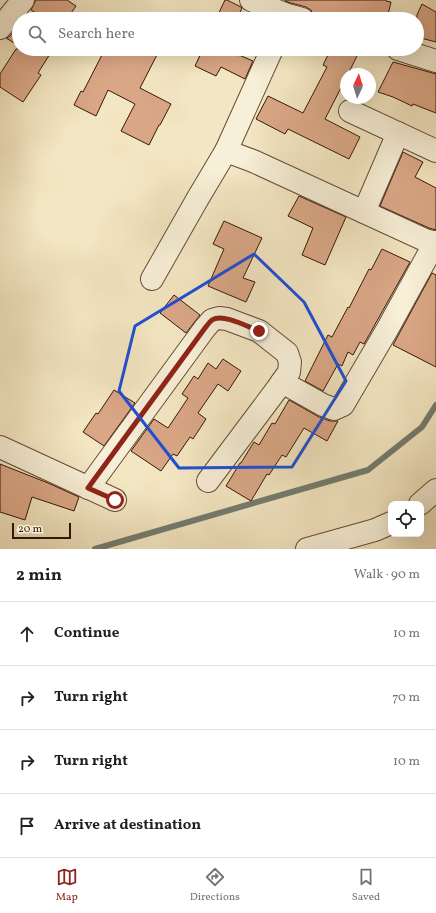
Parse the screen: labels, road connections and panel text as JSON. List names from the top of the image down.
{
  "scale_bar": "20 m",
  "north": "top",
  "page": {
    "search": "Search here",
    "scale": "20 m",
    "heading": ["2 min", "Walk · 90 m"],
    "list": [
      ["Continue", "10 m"],
      ["Turn right", "70 m"],
      ["Turn right", "10 m"],
      "Arrive at destination"
    ],
    "nav": ["Map", "Directions", "Saved"]
  }
}
